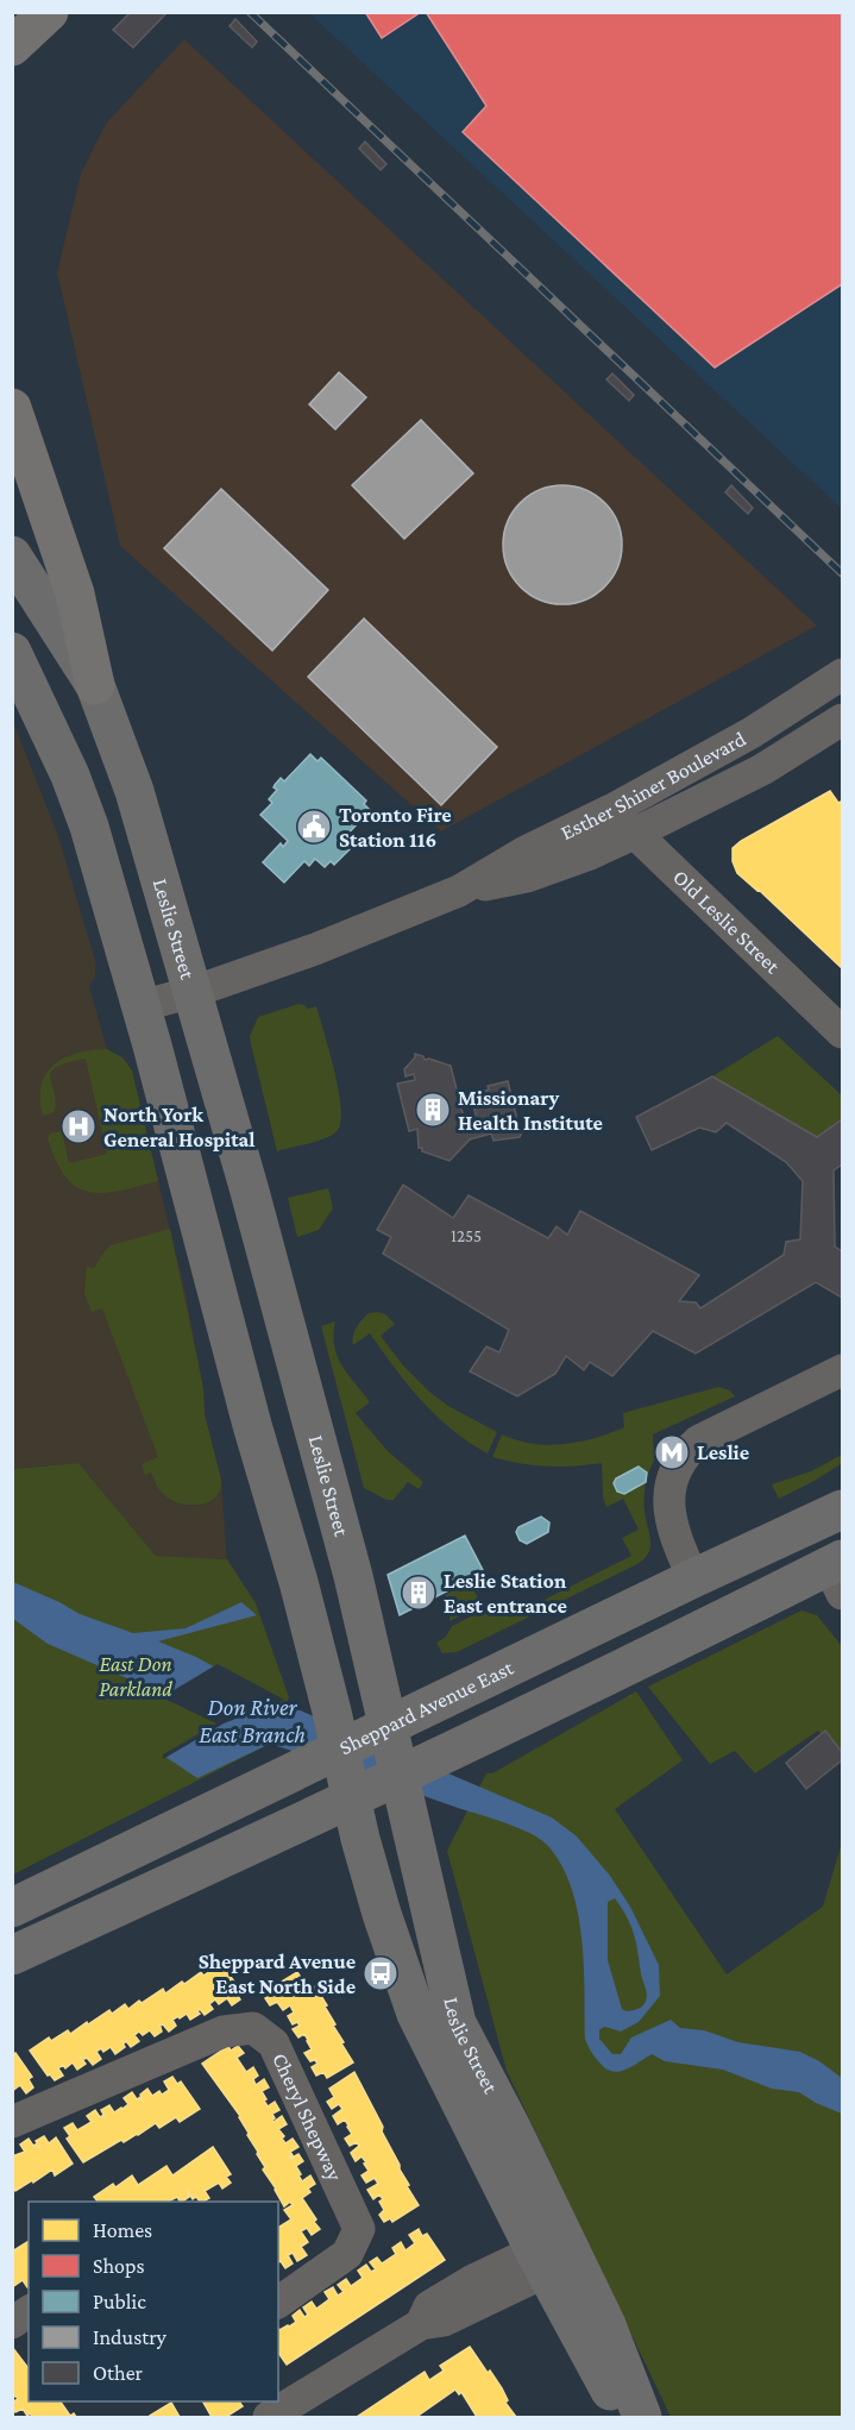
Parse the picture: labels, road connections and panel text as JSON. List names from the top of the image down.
{
  "streets": {
    "main road": ["Leslie Street", "Sheppard Avenue East"],
    "street": ["Esther Shiner Boulevard", "Old Leslie Street", "Cheryl Shepway"]
  },
  "crossings": [
    ["Esther Shiner Boulevard", "Old Leslie Street"],
    ["Esther Shiner Boulevard", "Leslie Street"],
    ["Leslie Street", "Sheppard Avenue East"]
  ],
  "water": ["Don River East Branch"],
  "parks": ["East Don Parkland"],
  "places": {
    "public building": ["Toronto Fire Station 116"],
    "building": ["Missionary Health Institute", "Leslie Station East entrance"],
    "hospital": ["North York General Hospital"],
    "metro station": ["Leslie"],
    "bus stop": ["Sheppard Avenue East North Side"]
  },
  "house_numbers": ["1255"],
  "legend": [
    "Homes",
    "Shops",
    "Public",
    "Industry",
    "Other"
  ]
}
